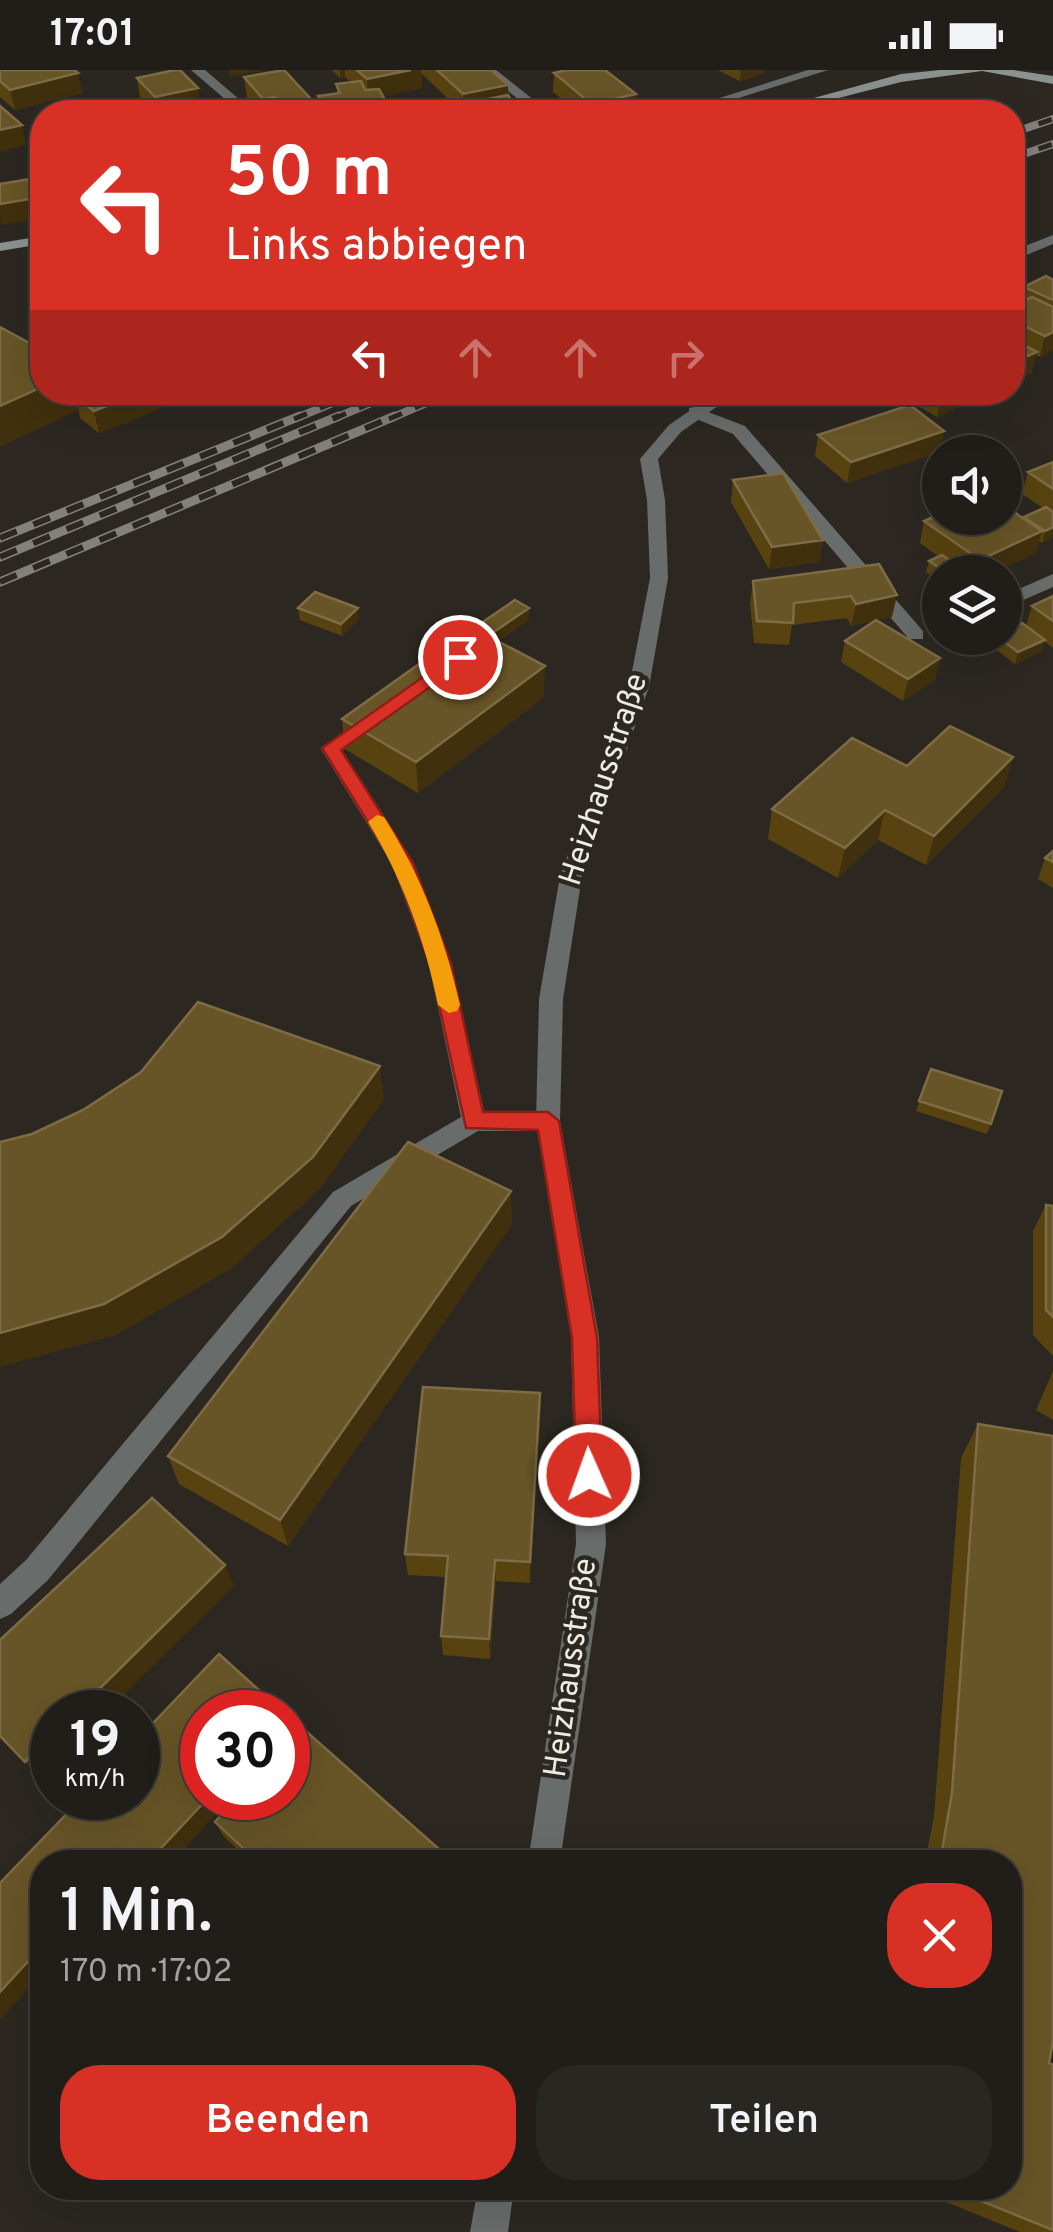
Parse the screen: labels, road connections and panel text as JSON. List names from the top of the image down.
{
  "streets": {
    "street": ["Heizhausstraße"]
  },
  "page": {
    "status": "17:01",
    "turn": ["50 m", "Links abbiegen"],
    "speed": "19 km/h",
    "limit": "30",
    "heading": ["1 Min.", "170 m · 17:02"],
    "buttons": ["Beenden", "Teilen"]
  }
}
